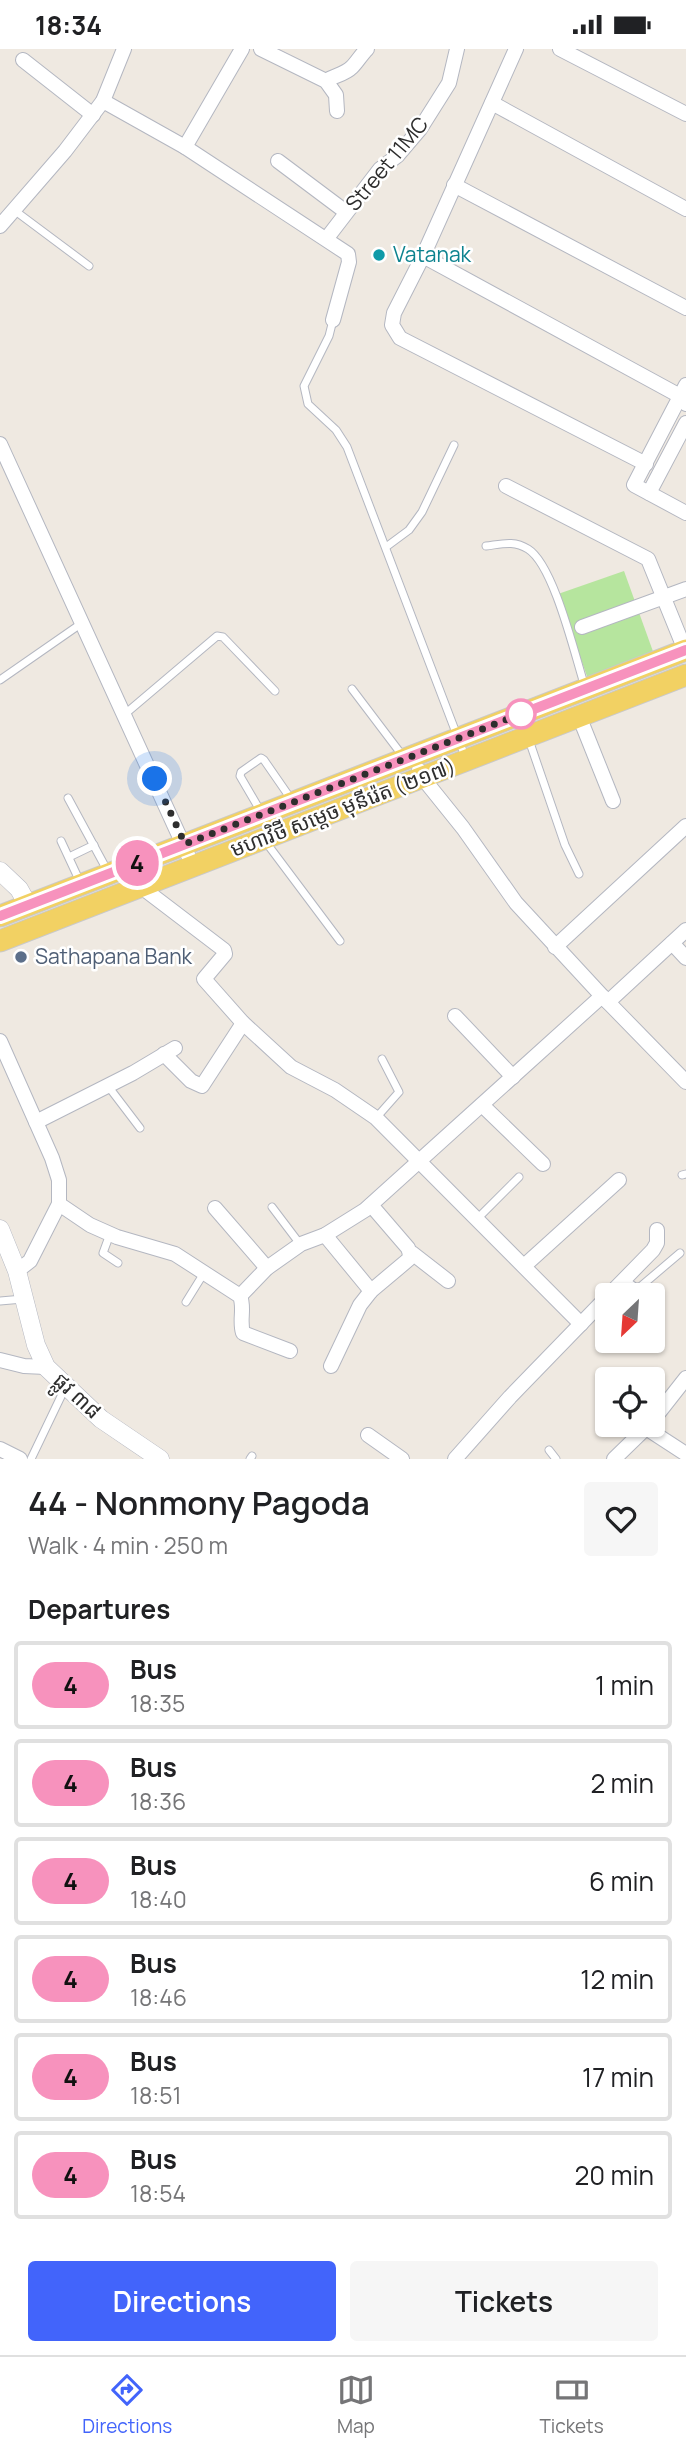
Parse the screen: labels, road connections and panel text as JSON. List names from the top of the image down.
{
  "streets": {
    "main road": ["មហាវិថី សម្តេច មុនីរ៉េត (២១៧)"],
    "street": ["Street 11MC", "ផ្លូវ ៣៨"]
  },
  "places": ["Vatanak", "Sathapana Bank"],
  "lines": ["bus line 4"],
  "north": "bottom left",
  "page": {
    "status": "18:34",
    "on_map": "4",
    "heading": [
      ["44 - Nonmony Pagoda", "Walk · 4 min · 250 m"],
      "Departures"
    ],
    "list": [
      {
        "mark": "4",
        "name": "Bus",
        "note": "18:35",
        "value": "1 min"
      },
      {
        "mark": "4",
        "name": "Bus",
        "note": "18:36",
        "value": "2 min"
      },
      {
        "mark": "4",
        "name": "Bus",
        "note": "18:40",
        "value": "6 min"
      },
      {
        "mark": "4",
        "name": "Bus",
        "note": "18:46",
        "value": "12 min"
      },
      {
        "mark": "4",
        "name": "Bus",
        "note": "18:51",
        "value": "17 min"
      },
      {
        "mark": "4",
        "name": "Bus",
        "note": "18:54",
        "value": "20 min"
      }
    ],
    "buttons": ["Directions", "Tickets"],
    "tabs": ["Directions", "Map", "Tickets"]
  }
}
